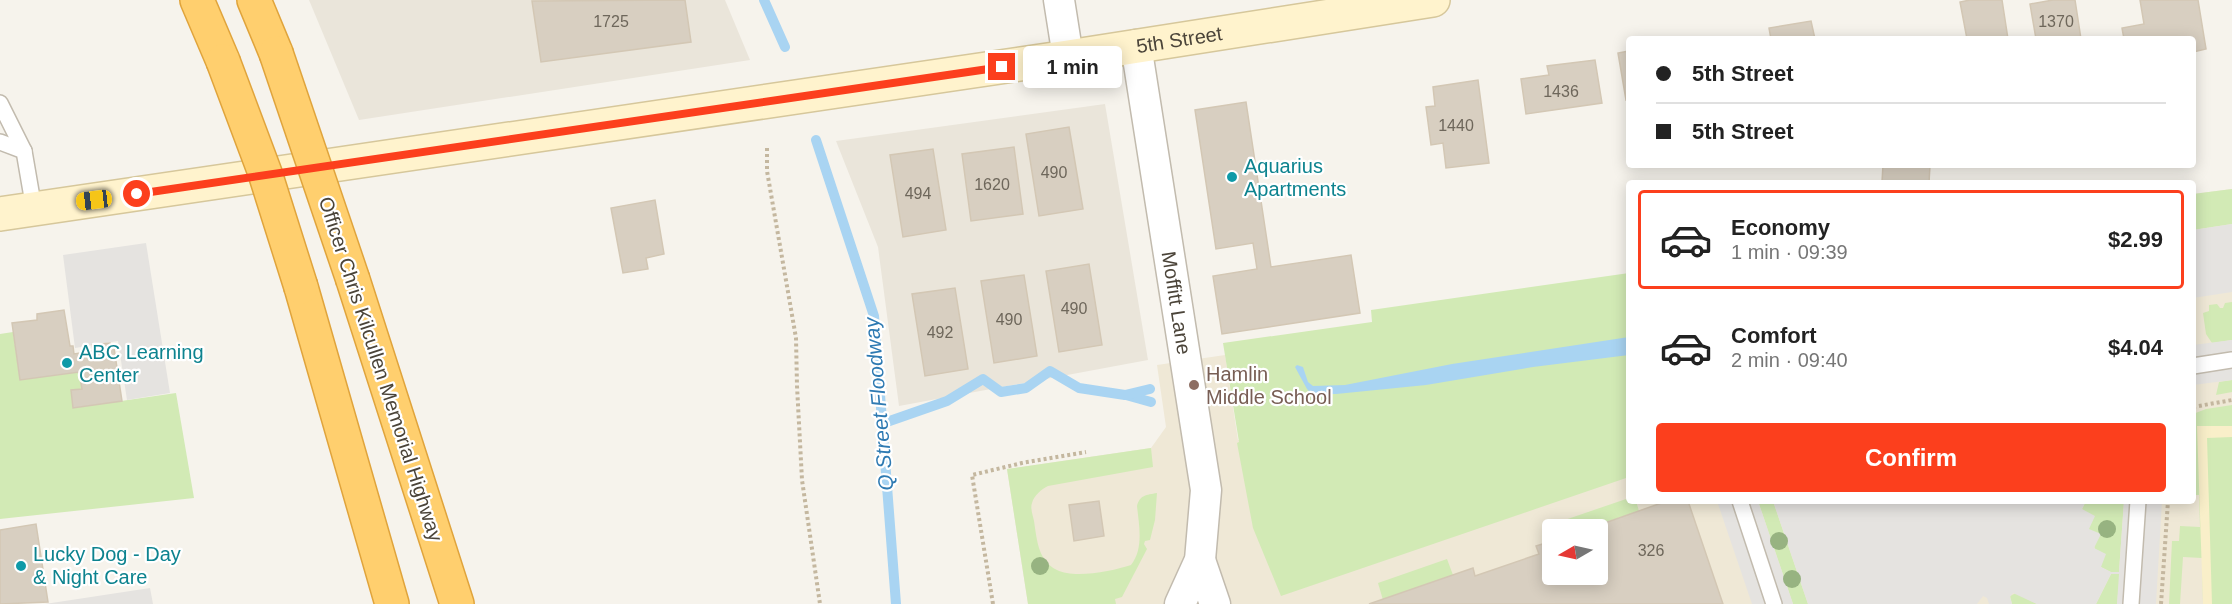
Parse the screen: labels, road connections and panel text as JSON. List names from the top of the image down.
{
  "streets": {
    "highway": ["Officer Chris Kilcullen Memorial Highway"],
    "main road": ["5th Street"],
    "street": ["Moffitt Lane"]
  },
  "crossings": [
    ["5th Street", "Moffitt Lane"]
  ],
  "water": ["Q Street Floodway"],
  "places": [
    "Aquarius Apartments",
    "ABC Learning Center",
    "Hamlin Middle School",
    "Lucky Dog - Day & Night Care"
  ],
  "house_numbers": [
    "1725",
    "1370",
    "1436",
    "1440",
    "490",
    "1620",
    "494",
    "490",
    "490",
    "492",
    "326"
  ],
  "north": "left",
  "page": {
    "banner": ["5th Street", "5th Street"],
    "bubble": "1 min",
    "list": [
      {
        "name": "Economy",
        "note": "1 min · 09:39",
        "value": "$2.99"
      },
      {
        "name": "Comfort",
        "note": "2 min · 09:40",
        "value": "$4.04"
      }
    ],
    "buttons": "Confirm"
  }
}
